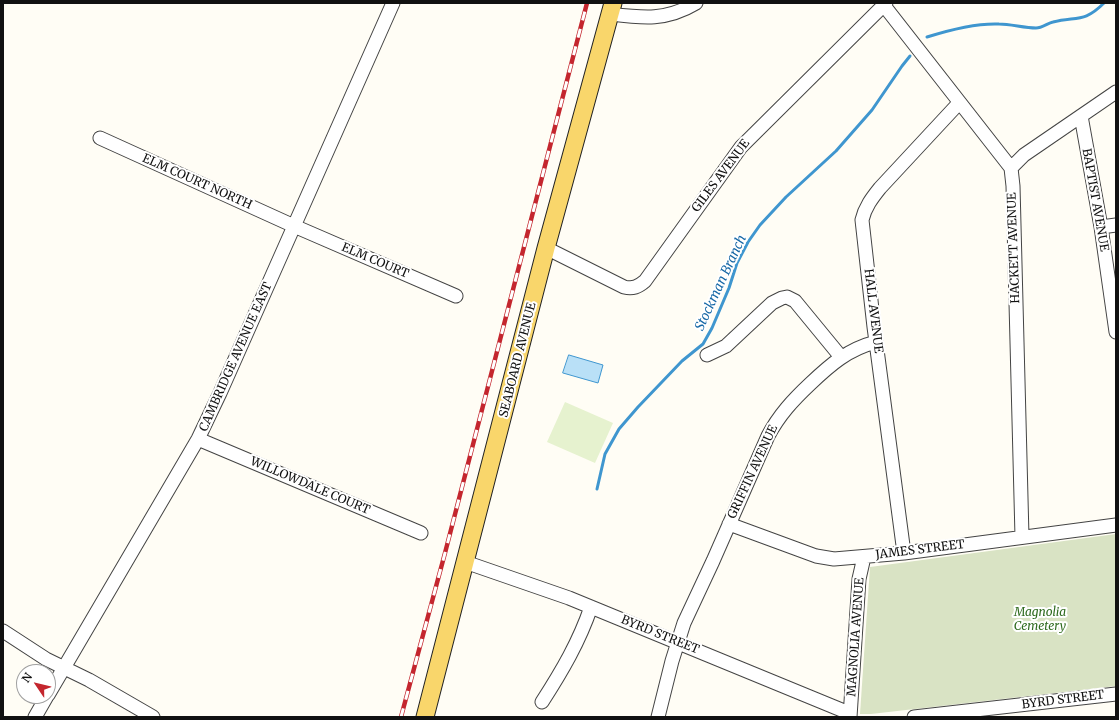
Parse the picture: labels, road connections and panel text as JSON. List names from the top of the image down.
{
  "streets": {
    "main road": ["SEABOARD AVENUE"],
    "street": [
      "GILES AVENUE",
      "ELM COURT NORTH",
      "BAPTIST AVENUE",
      "HACKETT AVENUE",
      "ELM COURT",
      "HALL AVENUE",
      "CAMBRIDGE AVENUE EAST",
      "GRIFFIN AVENUE",
      "WILLOWDALE COURT",
      "JAMES STREET",
      "BYRD STREET",
      "MAGNOLIA AVENUE"
    ]
  },
  "crossings": [
    ["GILES AVENUE", "SEABOARD AVENUE"],
    ["ELM COURT NORTH", "ELM COURT"],
    ["ELM COURT NORTH", "CAMBRIDGE AVENUE EAST"],
    ["HACKETT AVENUE", "JAMES STREET"],
    ["ELM COURT", "CAMBRIDGE AVENUE EAST"],
    ["HALL AVENUE", "GRIFFIN AVENUE"],
    ["HALL AVENUE", "JAMES STREET"],
    ["CAMBRIDGE AVENUE EAST", "WILLOWDALE COURT"],
    ["SEABOARD AVENUE", "BYRD STREET"],
    ["GRIFFIN AVENUE", "JAMES STREET"],
    ["GRIFFIN AVENUE", "BYRD STREET"],
    ["JAMES STREET", "MAGNOLIA AVENUE"],
    ["BYRD STREET", "MAGNOLIA AVENUE"]
  ],
  "water": ["Stockman Branch"],
  "parks": ["Magnolia Cemetery"],
  "north": "top left"
}
